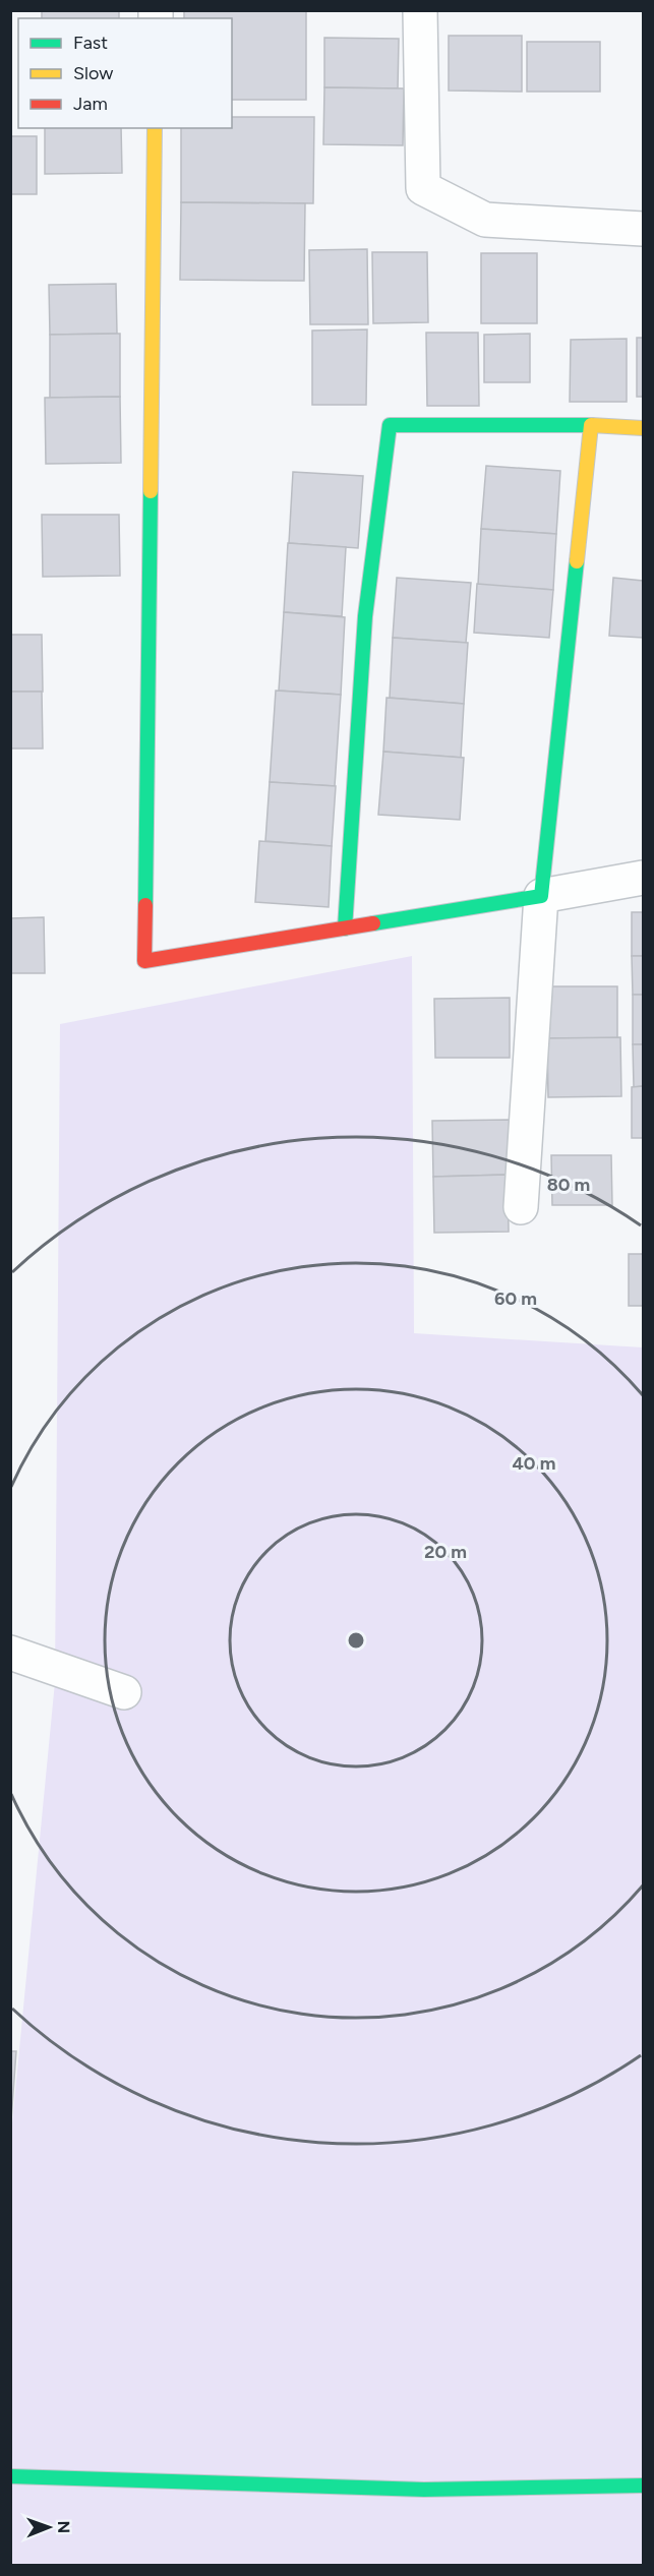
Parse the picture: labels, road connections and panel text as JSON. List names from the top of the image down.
{
  "legend": ["Fast", "Slow", "Jam"],
  "north": "right",
  "rings": [
    "80 m",
    "60 m",
    "40 m",
    "20 m"
  ]
}
